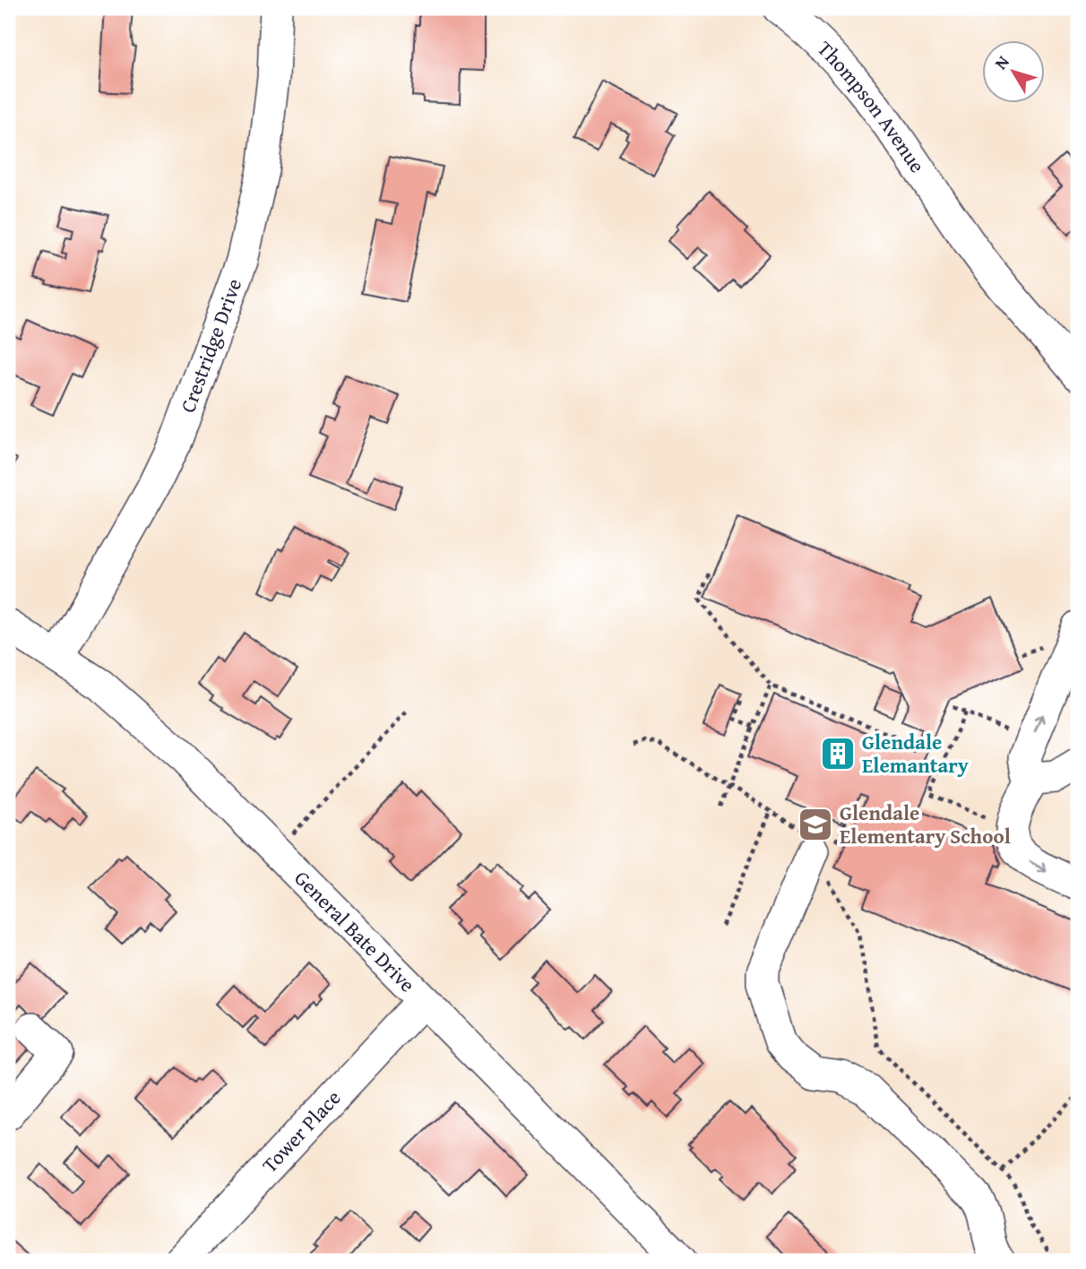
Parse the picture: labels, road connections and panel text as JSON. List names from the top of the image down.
{
  "streets": {
    "street": [
      "Thompson Avenue",
      "Crestridge Drive",
      "General Bate Drive",
      "Tower Place"
    ]
  },
  "crossings": [
    ["Crestridge Drive", "General Bate Drive"],
    ["General Bate Drive", "Tower Place"]
  ],
  "places": {
    "building": ["Glendale Elemantary"],
    "school or university": ["Glendale Elementary School"]
  },
  "north": "top left"
}
